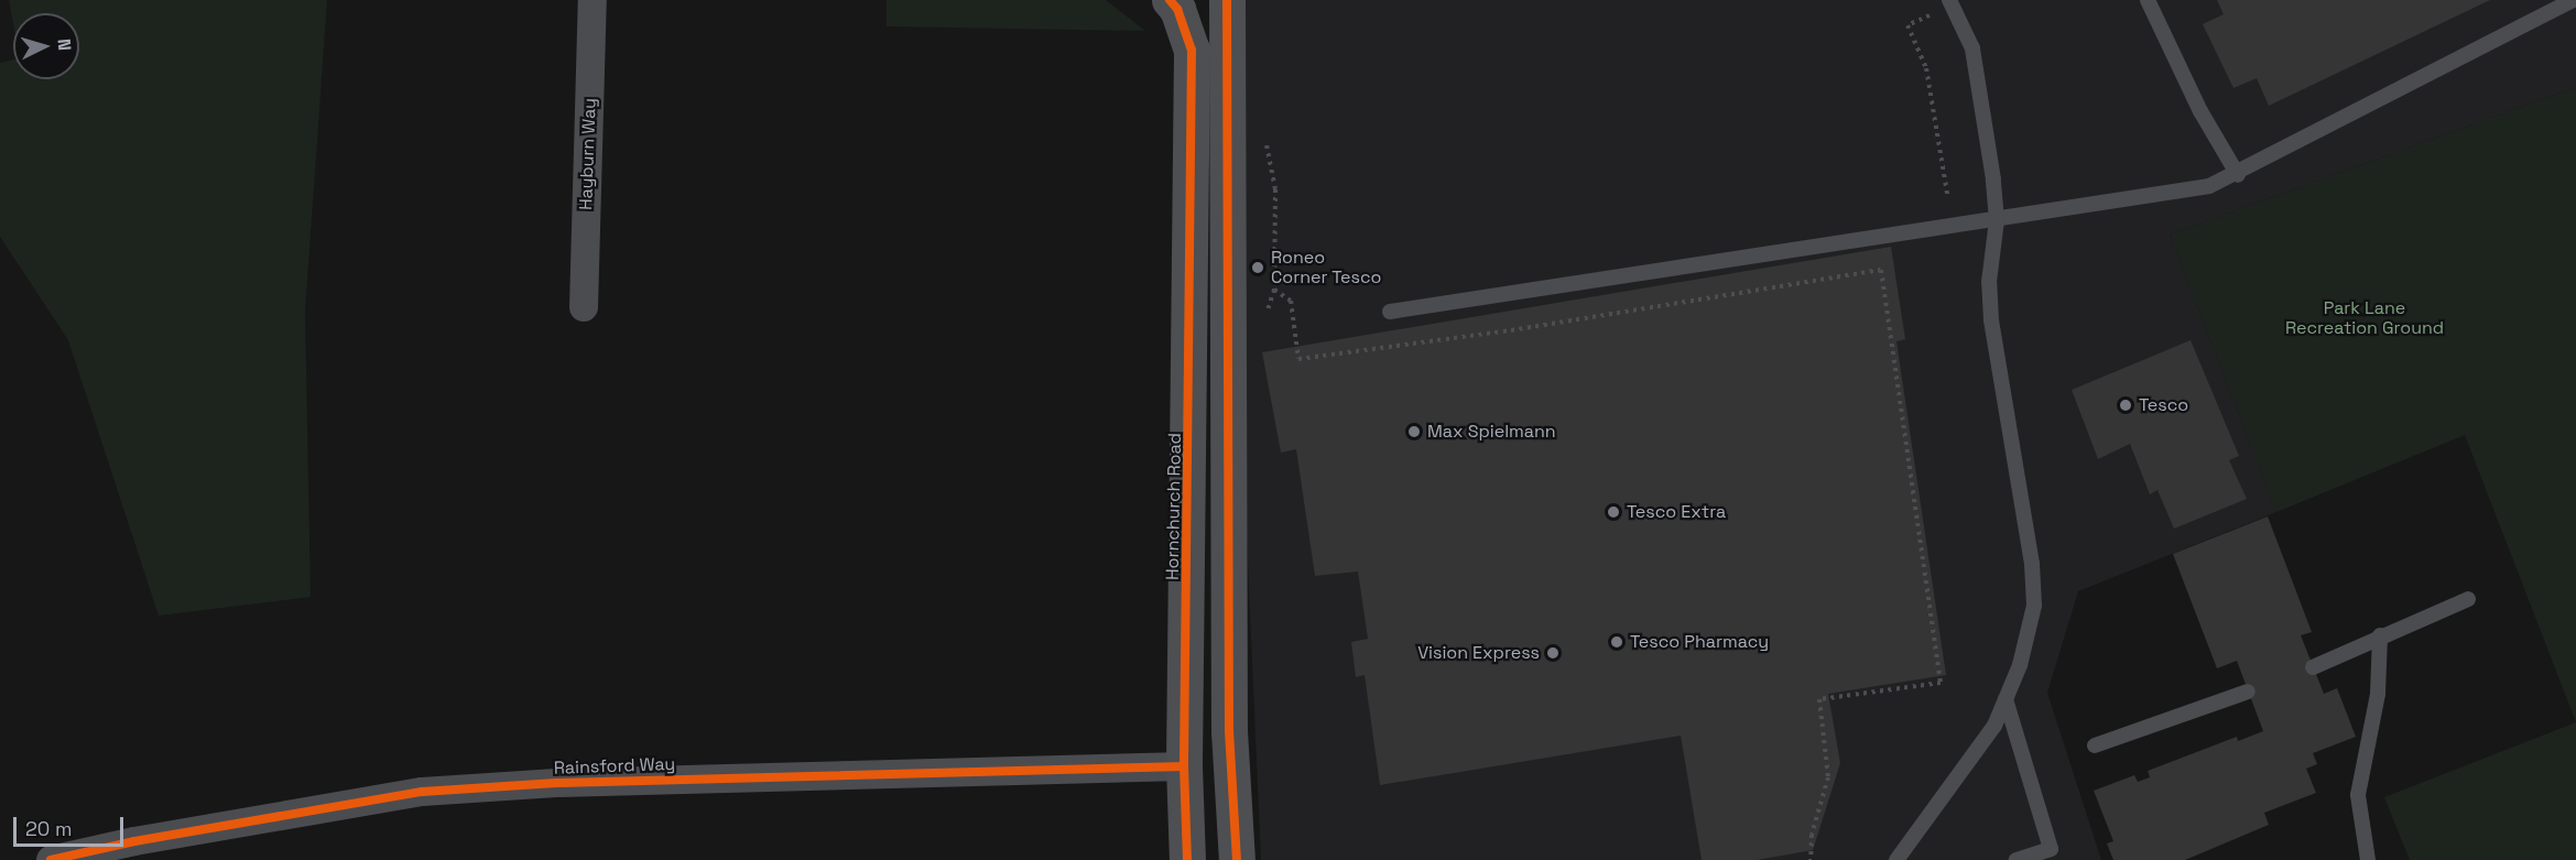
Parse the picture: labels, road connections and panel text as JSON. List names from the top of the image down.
{
  "streets": {
    "main road": ["Hornchurch Road"],
    "street": ["Hayburn Way", "Rainsford Way"]
  },
  "crossings": [
    ["Hornchurch Road", "Rainsford Way"]
  ],
  "parks": ["Park Lane Recreation Ground"],
  "places": [
    "Roneo Corner Tesco",
    "Tesco",
    "Max Spielmann",
    "Tesco Extra",
    "Tesco Pharmacy",
    "Vision Express"
  ],
  "scale_bar": "20 m",
  "north": "right"
}
